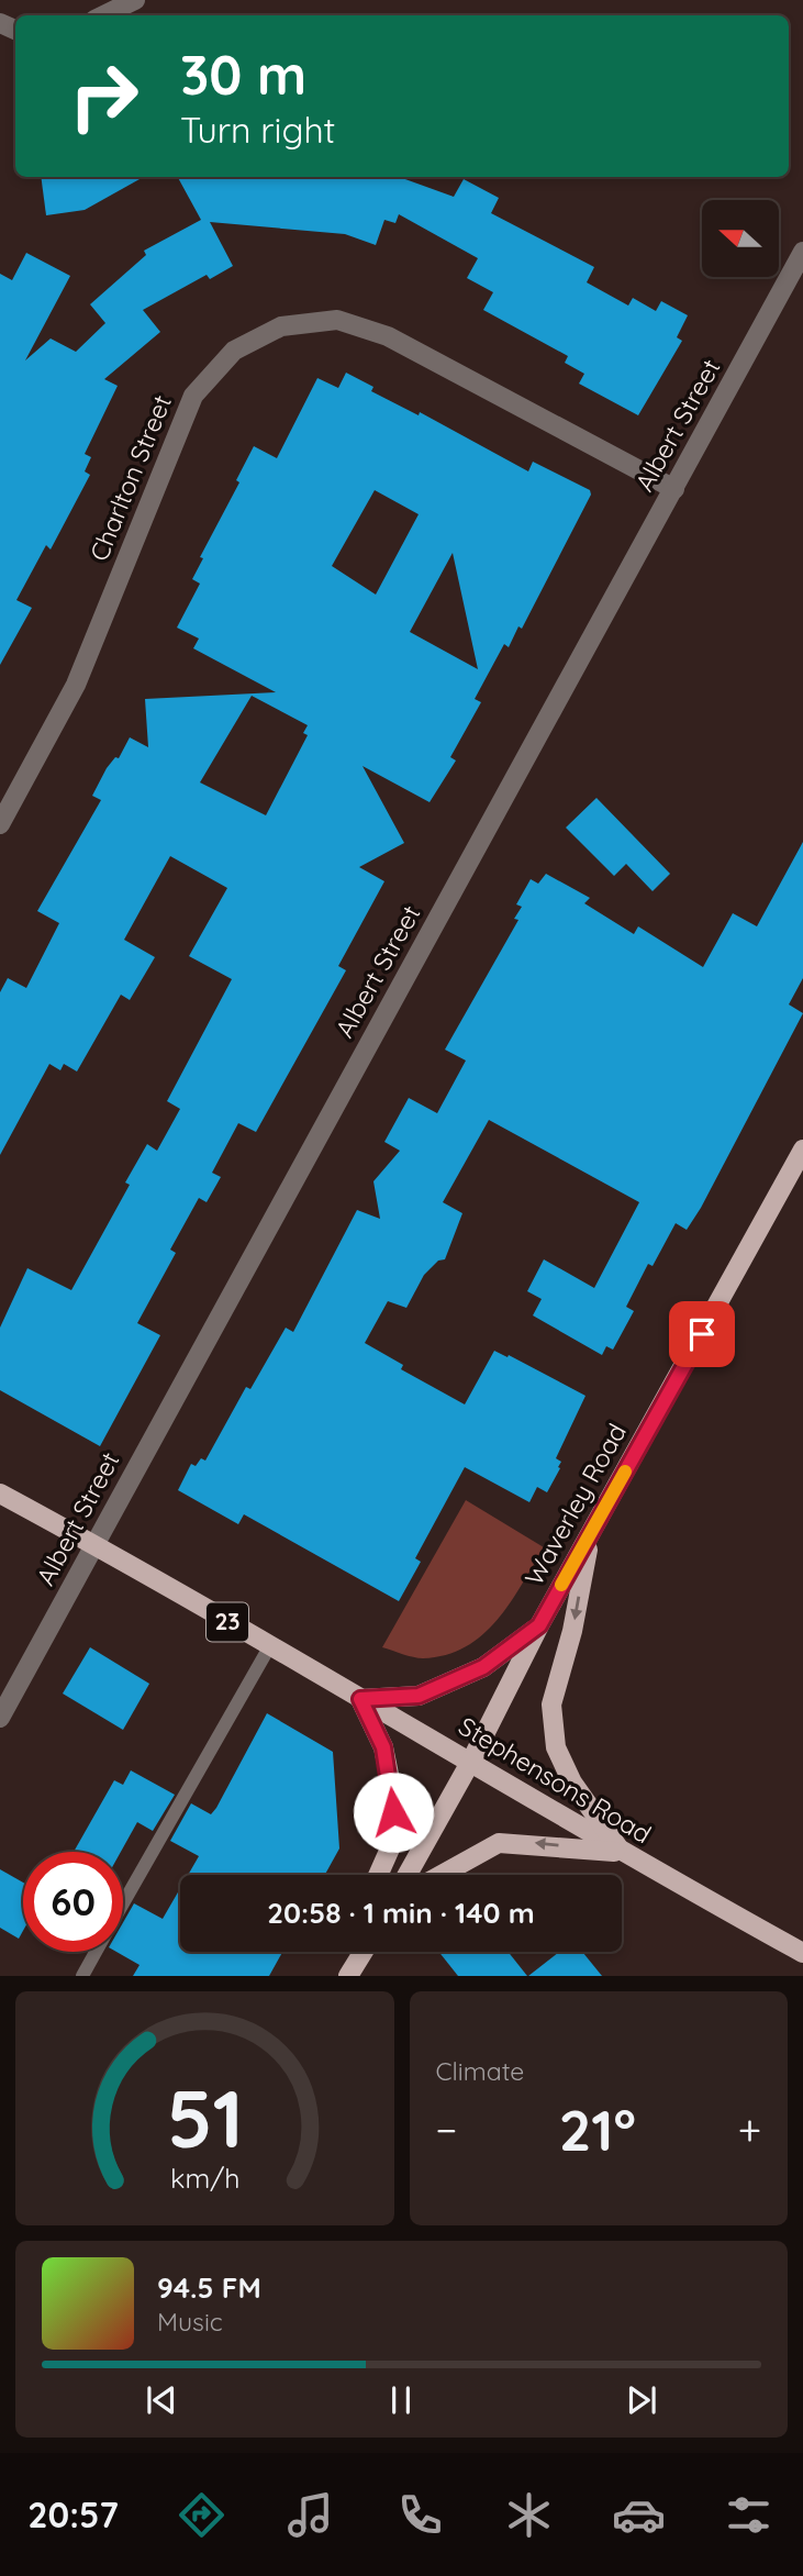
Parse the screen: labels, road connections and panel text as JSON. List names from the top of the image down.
{
  "streets": {
    "main road": ["Waverley Road", "23", "Stephensons Road"],
    "street": ["Albert Street", "Charlton Street"]
  },
  "crossings": [
    ["Albert Street", "Charlton Street"],
    ["Albert Street", "Stephensons Road"],
    ["Waverley Road", "Stephensons Road"]
  ],
  "north": "left",
  "page": {
    "turn": ["30 m", "Turn right"],
    "limit": "60",
    "trip": "20:58 · 1 min · 140 m",
    "tile": "Climate",
    "heat": ["−", "21°", "+"],
    "song": ["94.5 FM", "Music"],
    "tabs": "20:57",
    "gauge": ["51", "km/h"]
  }
}
